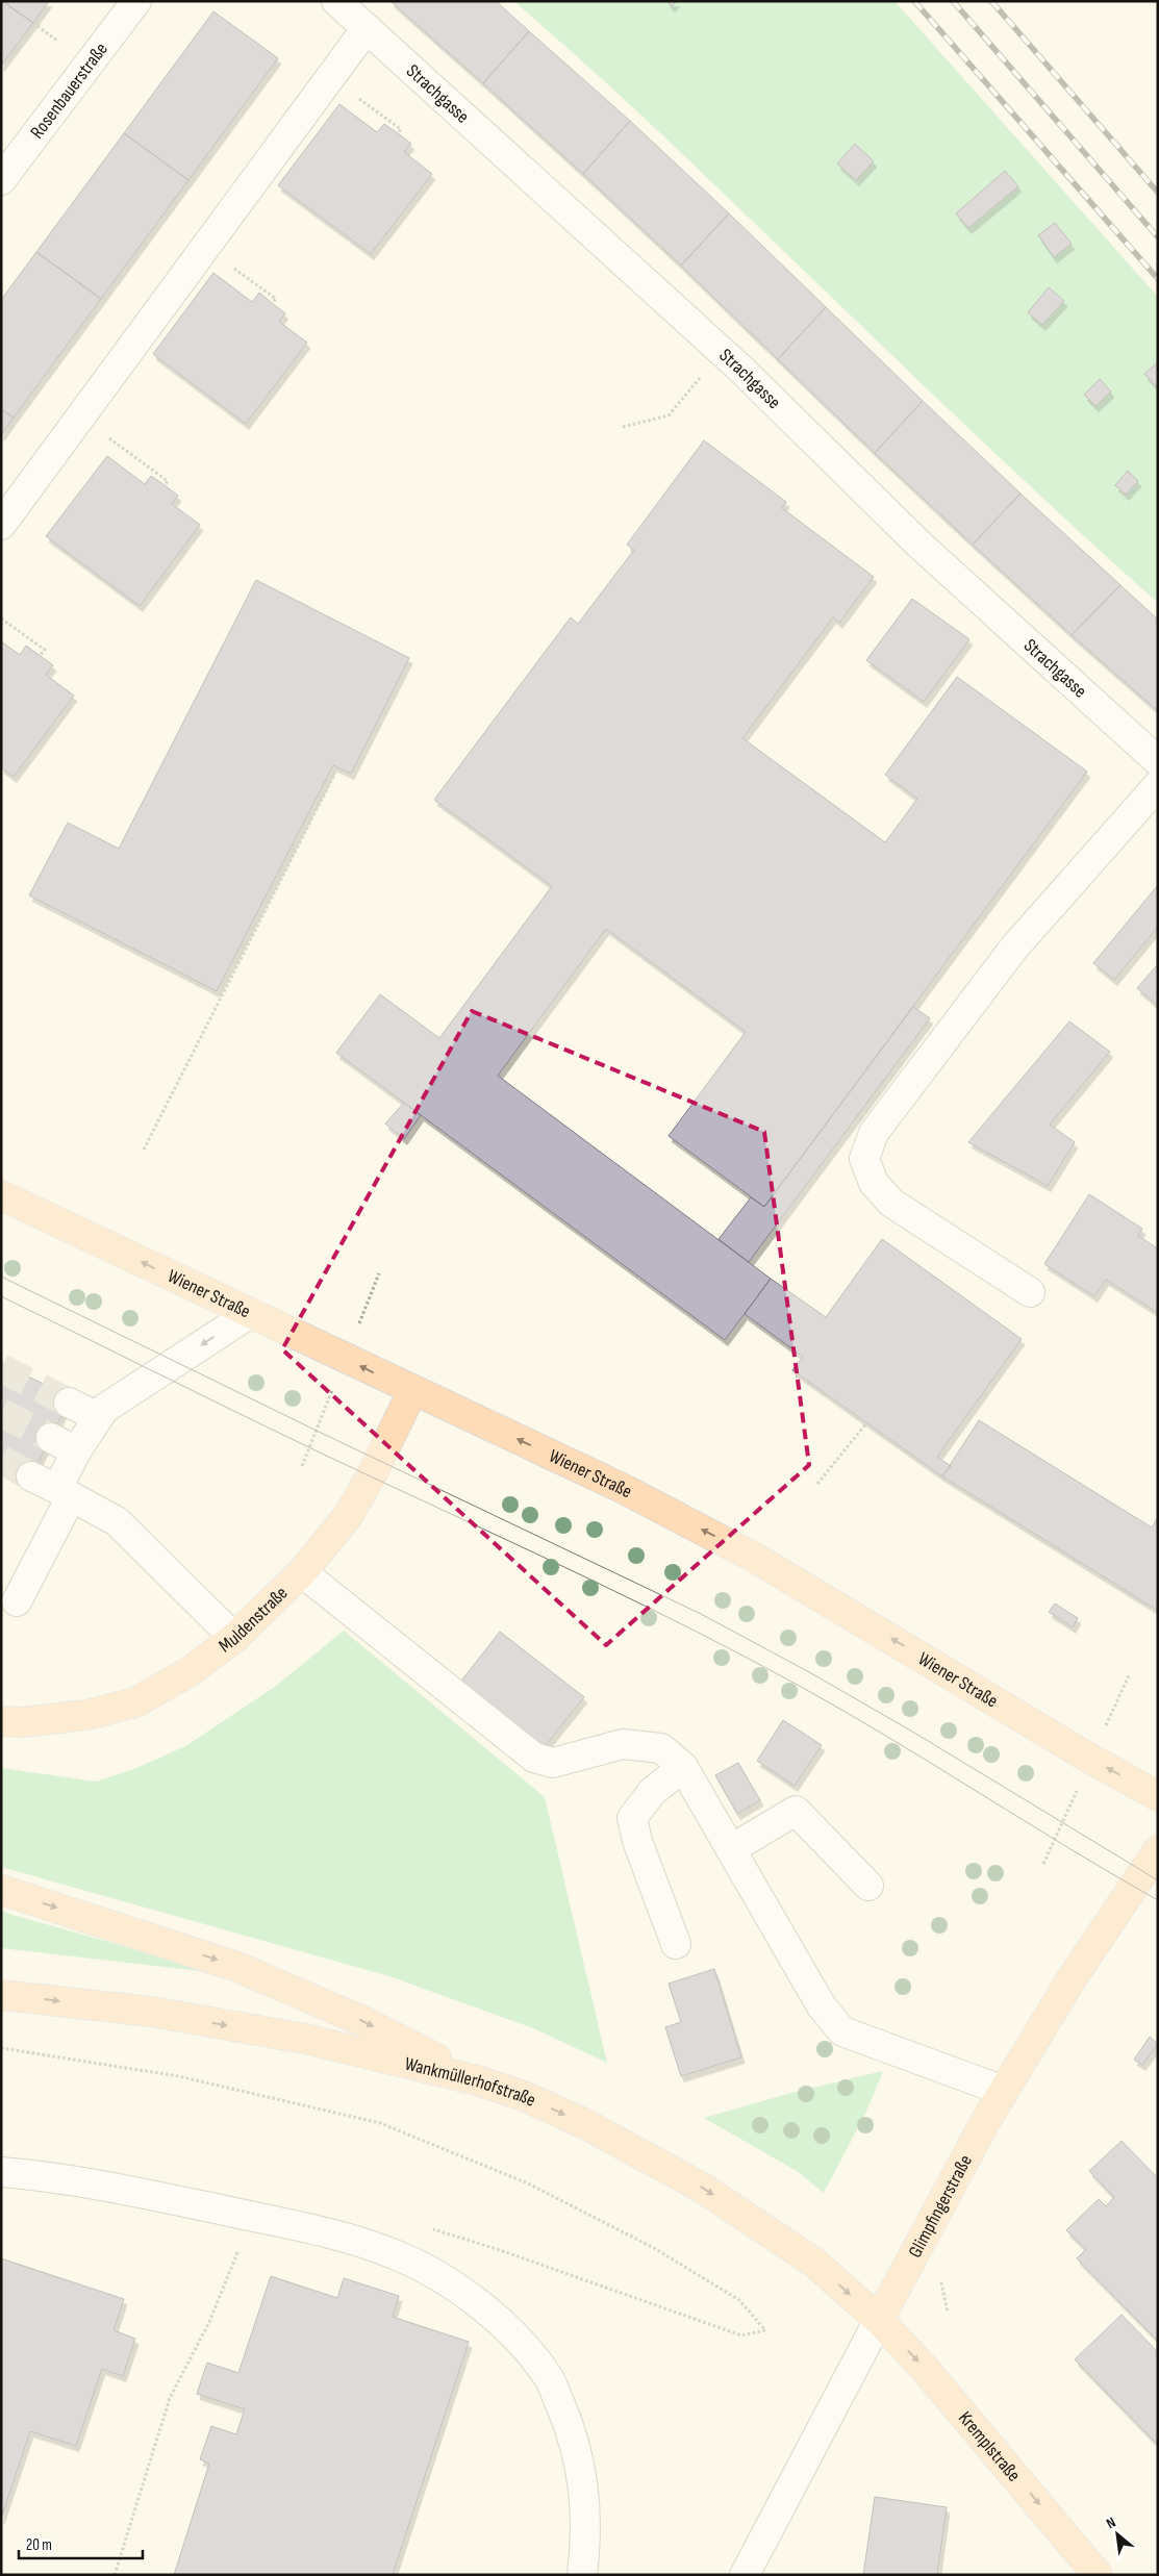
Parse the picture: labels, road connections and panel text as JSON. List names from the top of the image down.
{
  "streets": {
    "main road": [
      "Wiener Straße",
      "Muldenstraße",
      "Wankmüllerhofstraße",
      "Glimpfingerstraße",
      "Kremplstraße"
    ],
    "street": ["Rosenbauerstraße", "Strachgasse"]
  },
  "crossings": [
    ["Wiener Straße", "Muldenstraße"],
    ["Wankmüllerhofstraße", "Glimpfingerstraße"],
    ["Wankmüllerhofstraße", "Kremplstraße"],
    ["Glimpfingerstraße", "Kremplstraße"]
  ],
  "one_way": ["Wiener Straße", "Kremplstraße"],
  "scale_bar": "20 m",
  "north": "top left"
}
